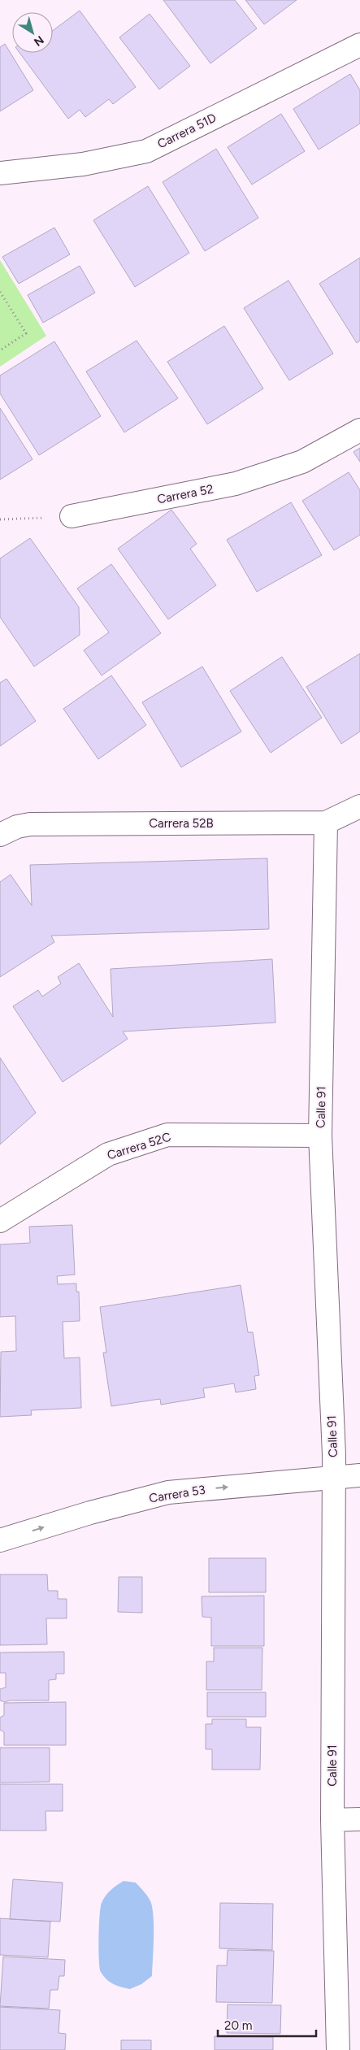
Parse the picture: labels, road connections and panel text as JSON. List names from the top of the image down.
{
  "streets": {
    "street": [
      "Carrera 51D",
      "Carrera 52",
      "Carrera 52B",
      "Calle 91",
      "Carrera 52C",
      "Carrera 53"
    ]
  },
  "crossings": [
    ["Carrera 52B", "Calle 91"],
    ["Calle 91", "Carrera 52C"],
    ["Calle 91", "Carrera 53"]
  ],
  "one_way": ["Carrera 53"],
  "scale_bar": "20 m",
  "north": "bottom right"
}
